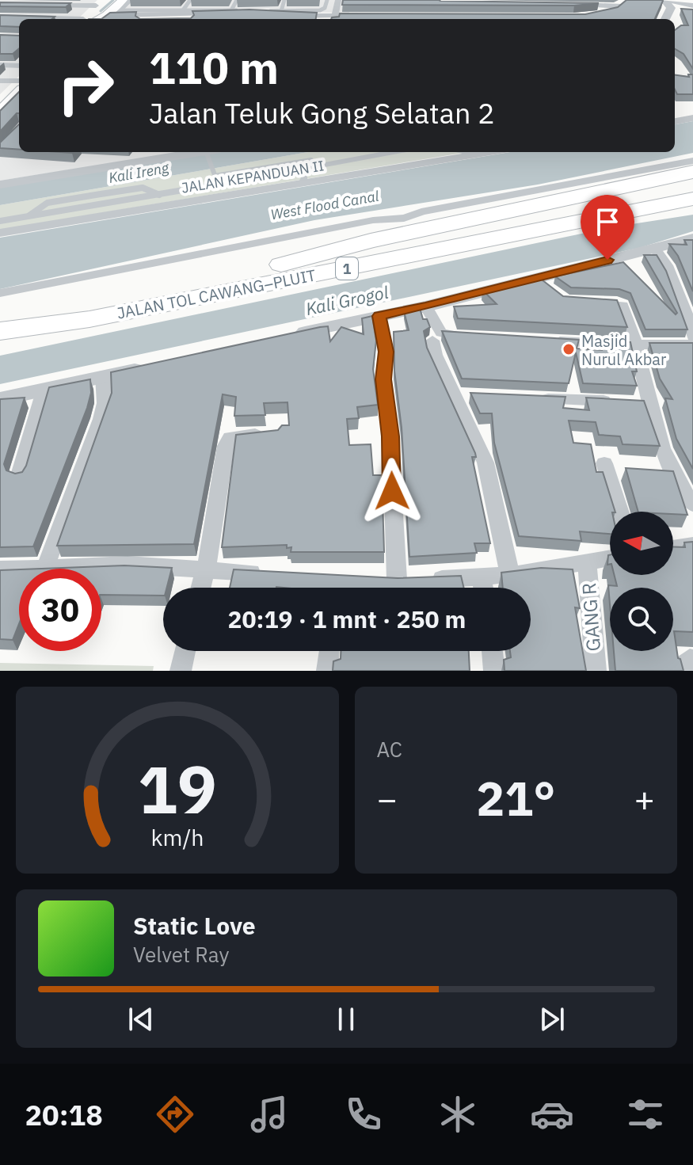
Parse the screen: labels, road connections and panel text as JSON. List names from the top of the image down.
{
  "streets": {
    "highway": ["1", "JALAN TOL CAWANG–PLUIT"],
    "street": ["JALAN KEPANDUAN II", "GANG R"]
  },
  "water": ["Kali Ireng", "West Flood Canal", "Kali Grogol"],
  "places": ["Masjid Nurul Akbar"],
  "north": "left",
  "page": {
    "turn": ["110 m", "Jalan Teluk Gong Selatan 2"],
    "limit": "30",
    "trip": "20:19 · 1 mnt · 250 m",
    "tile": "AC",
    "heat": ["−", "21°", "+"],
    "song": ["Static Love", "Velvet Ray"],
    "tabs": "20:18",
    "gauge": ["19", "km/h"]
  }
}
